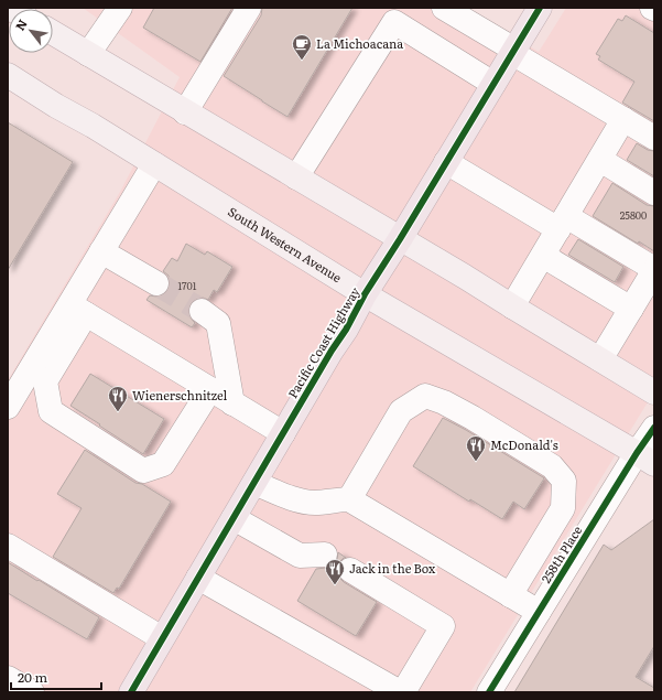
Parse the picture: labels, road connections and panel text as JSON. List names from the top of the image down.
{
  "streets": {
    "highway": ["Pacific Coast Highway"],
    "main road": ["South Western Avenue"],
    "street": ["258th Place"]
  },
  "crossings": [
    ["South Western Avenue", "Pacific Coast Highway"],
    ["South Western Avenue", "258th Place"]
  ],
  "places": {
    "cafe": ["La Michoacana"],
    "restaurant": ["Wienerschnitzel", "McDonald's", "Jack in the Box"]
  },
  "house_numbers": ["25800", "1701"],
  "scale_bar": "20 m",
  "north": "top left"
}
